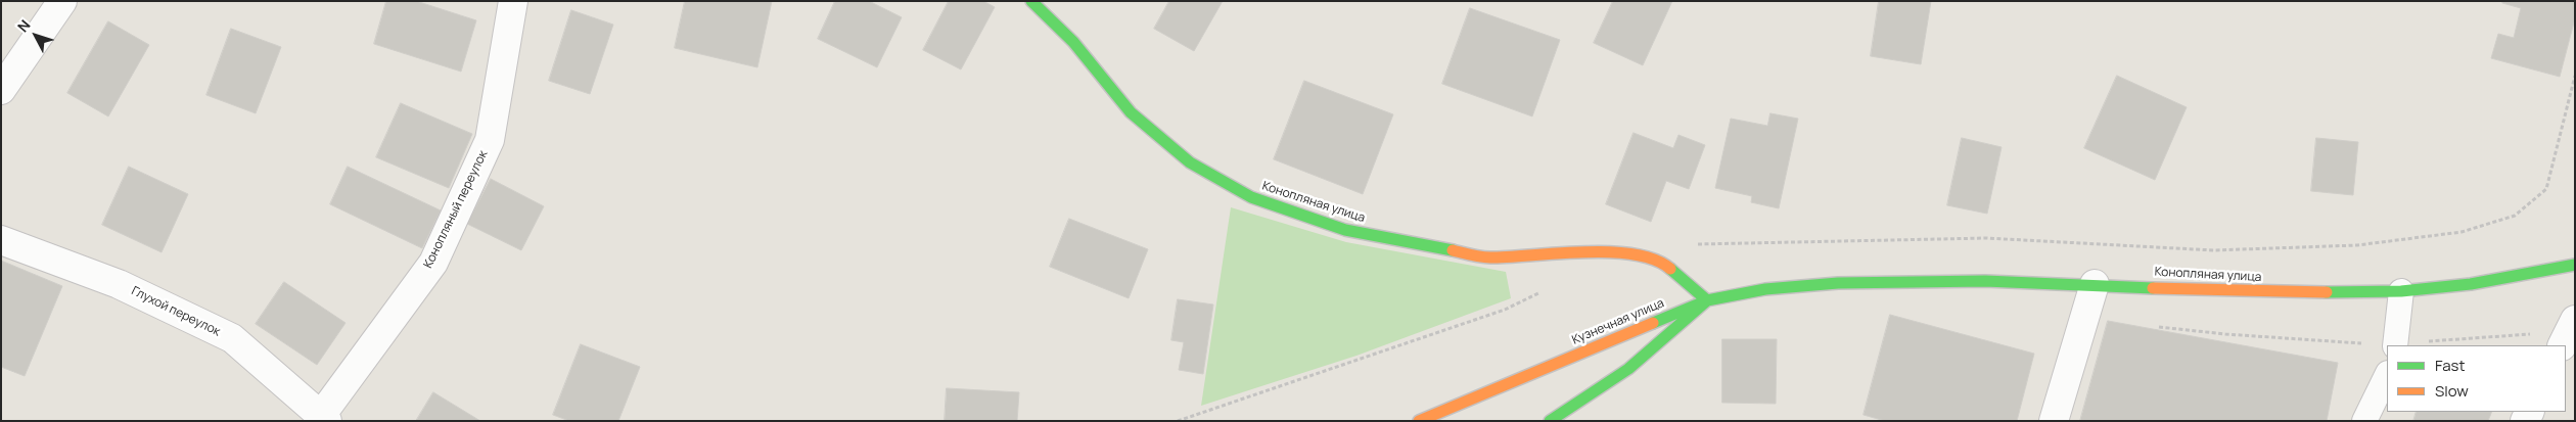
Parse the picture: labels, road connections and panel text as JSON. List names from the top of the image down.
{
  "streets": {
    "main road": ["Конопляная улица", "Кузнечная улица"],
    "street": ["Конопляный переулок", "Глухой переулок"]
  },
  "crossings": [
    ["Конопляная улица", "Кузнечная улица"],
    ["Конопляный переулок", "Глухой переулок"]
  ],
  "legend": ["Fast", "Slow"],
  "north": "top left"
}
